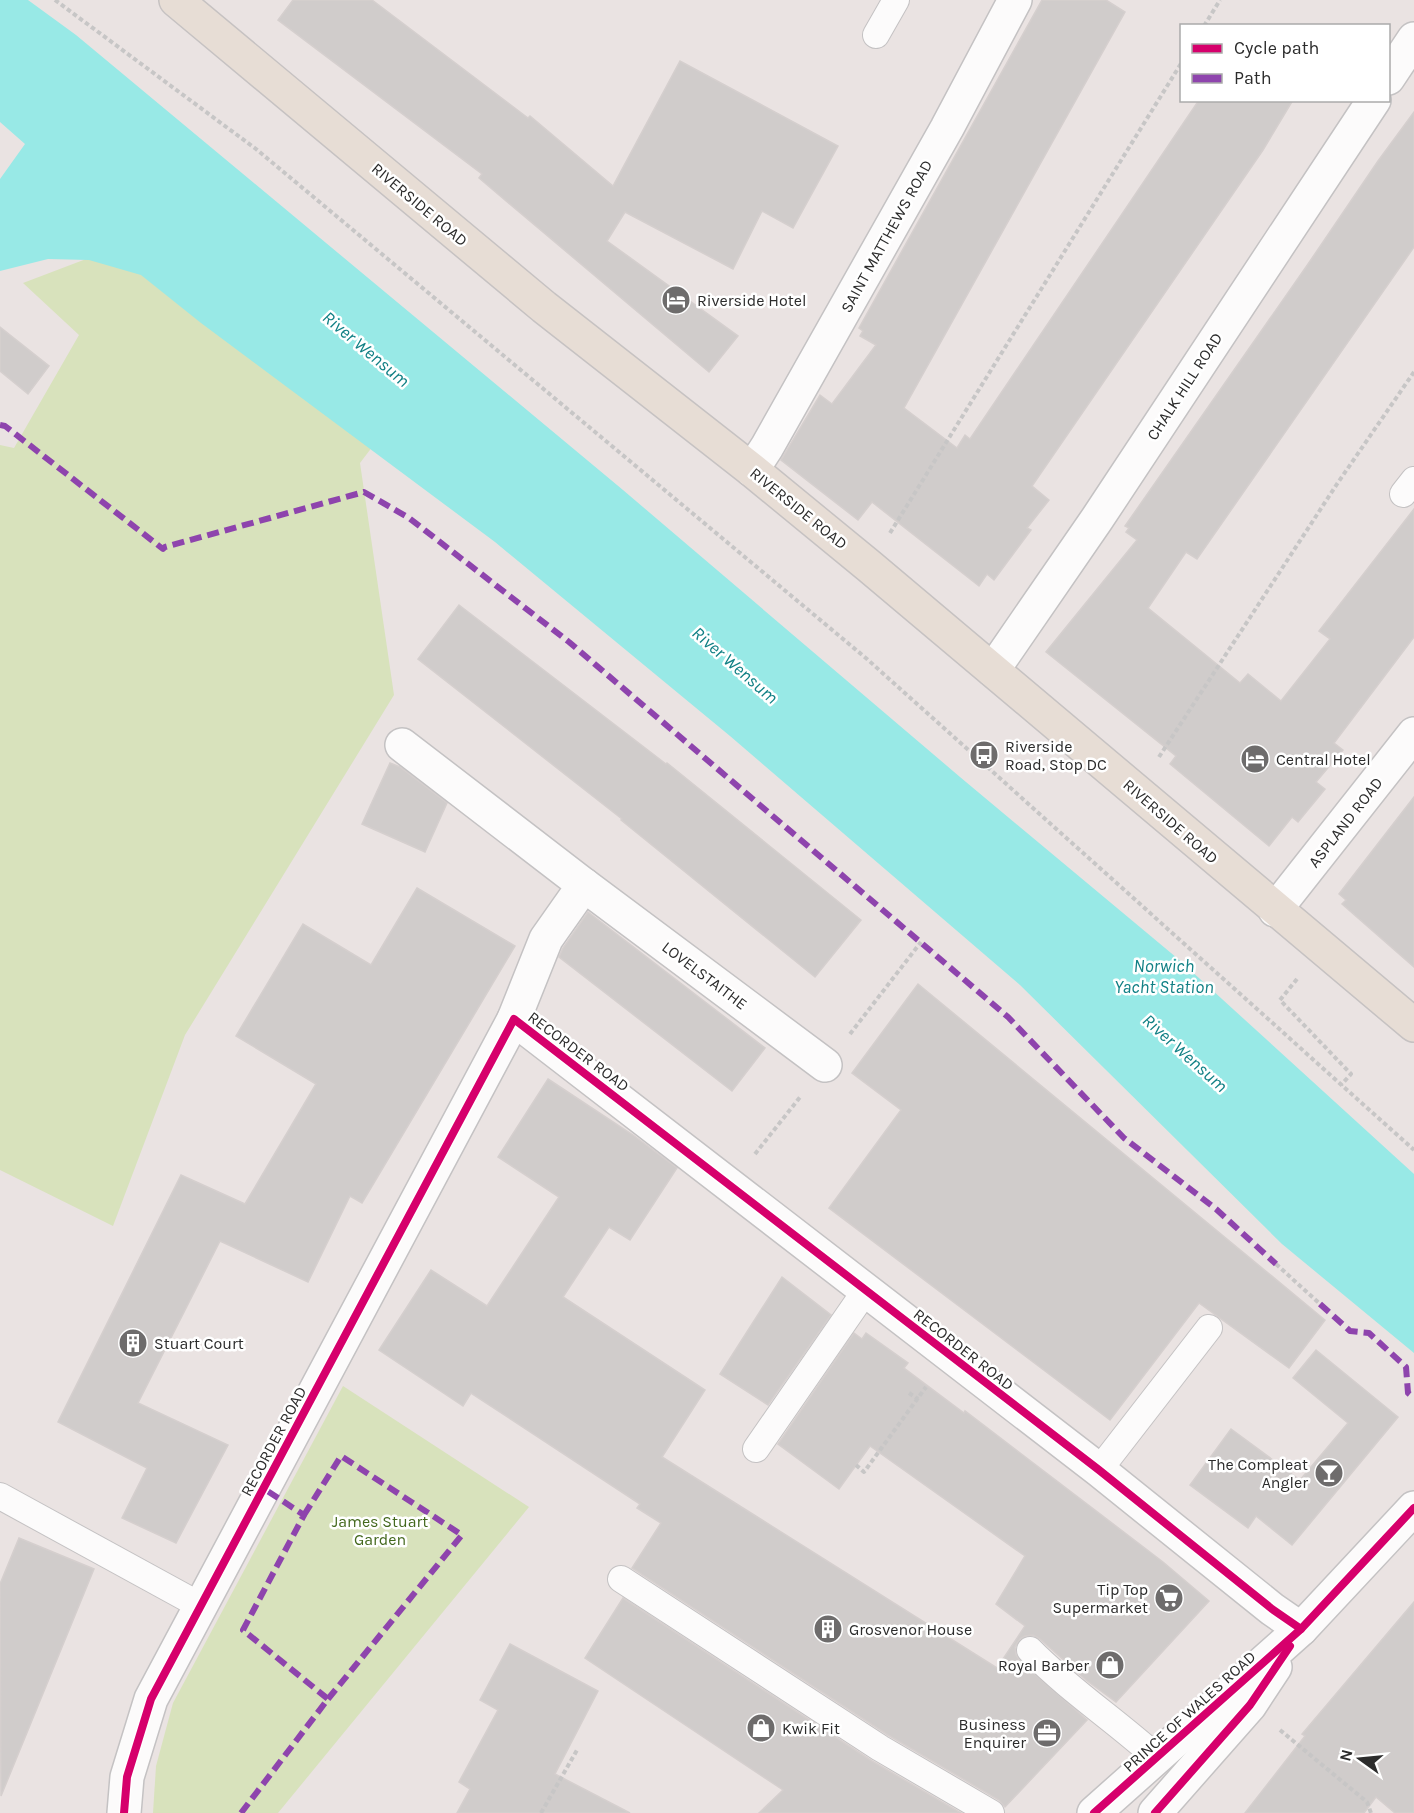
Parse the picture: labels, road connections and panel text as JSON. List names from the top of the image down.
{
  "streets": {
    "main road": ["RIVERSIDE ROAD"],
    "street": [
      "SAINT MATTHEWS ROAD",
      "CHALK HILL ROAD",
      "ASPLAND ROAD",
      "LOVELSTAITHE",
      "RECORDER ROAD",
      "PRINCE OF WALES ROAD"
    ]
  },
  "crossings": [
    ["RIVERSIDE ROAD", "SAINT MATTHEWS ROAD"],
    ["RIVERSIDE ROAD", "CHALK HILL ROAD"],
    ["RIVERSIDE ROAD", "ASPLAND ROAD"],
    ["RECORDER ROAD", "PRINCE OF WALES ROAD"]
  ],
  "water": ["River Wensum", "Norwich Yacht Station"],
  "parks": ["James Stuart Garden"],
  "places": {
    "hotel": ["Riverside Hotel", "Central Hotel"],
    "bus stop": ["Riverside Road, Stop DC"],
    "building": ["Stuart Court", "Grosvenor House"],
    "bar": ["The Compleat Angler"],
    "supermarket": ["Tip Top Supermarket"],
    "shop": ["Royal Barber", "Kwik Fit"],
    "office": ["Business Enquirer"]
  },
  "legend": ["Cycle path", "Path"],
  "north": "left"
}
